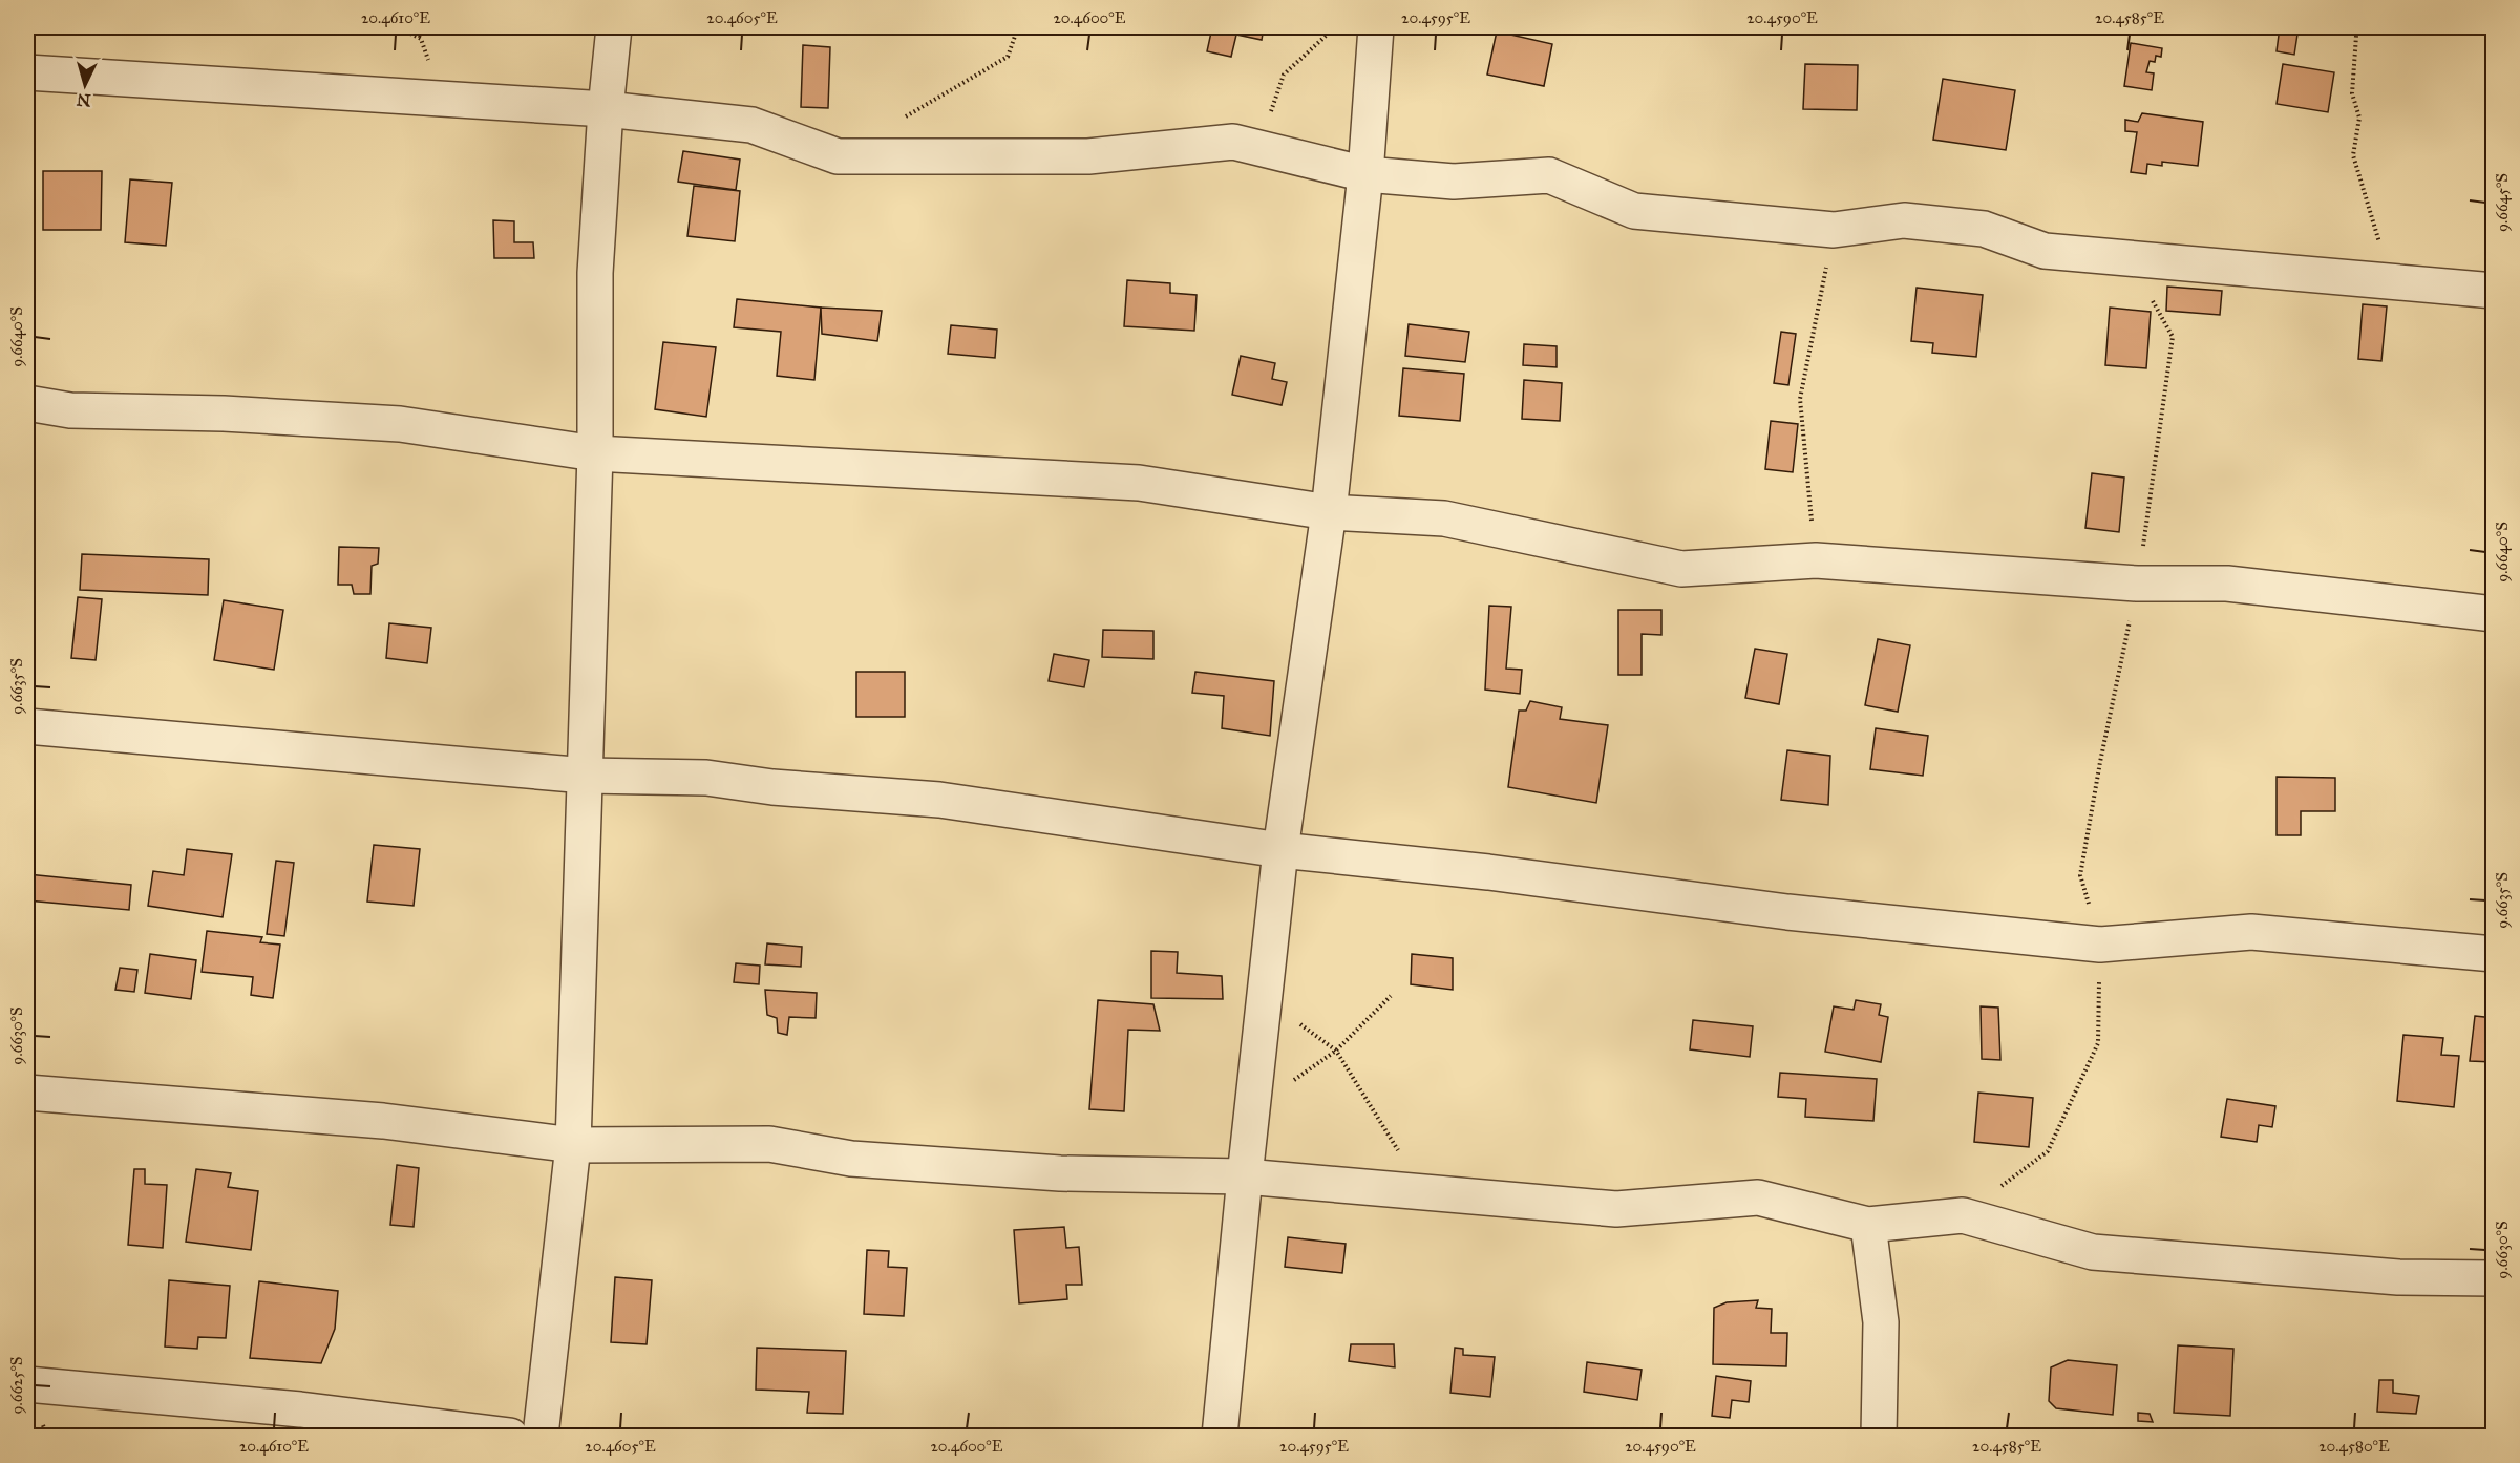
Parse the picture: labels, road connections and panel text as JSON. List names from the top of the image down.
{
  "north": "bottom",
  "coordinates": [
    "20.4610°E",
    "20.4605°E",
    "20.4600°E",
    "20.4595°E",
    "20.4590°E",
    "20.4585°E",
    "9.6645°S",
    "9.6640°S",
    "9.6635°S",
    "9.6630°S",
    "9.6625°S",
    "20.4580°E"
  ]
}
